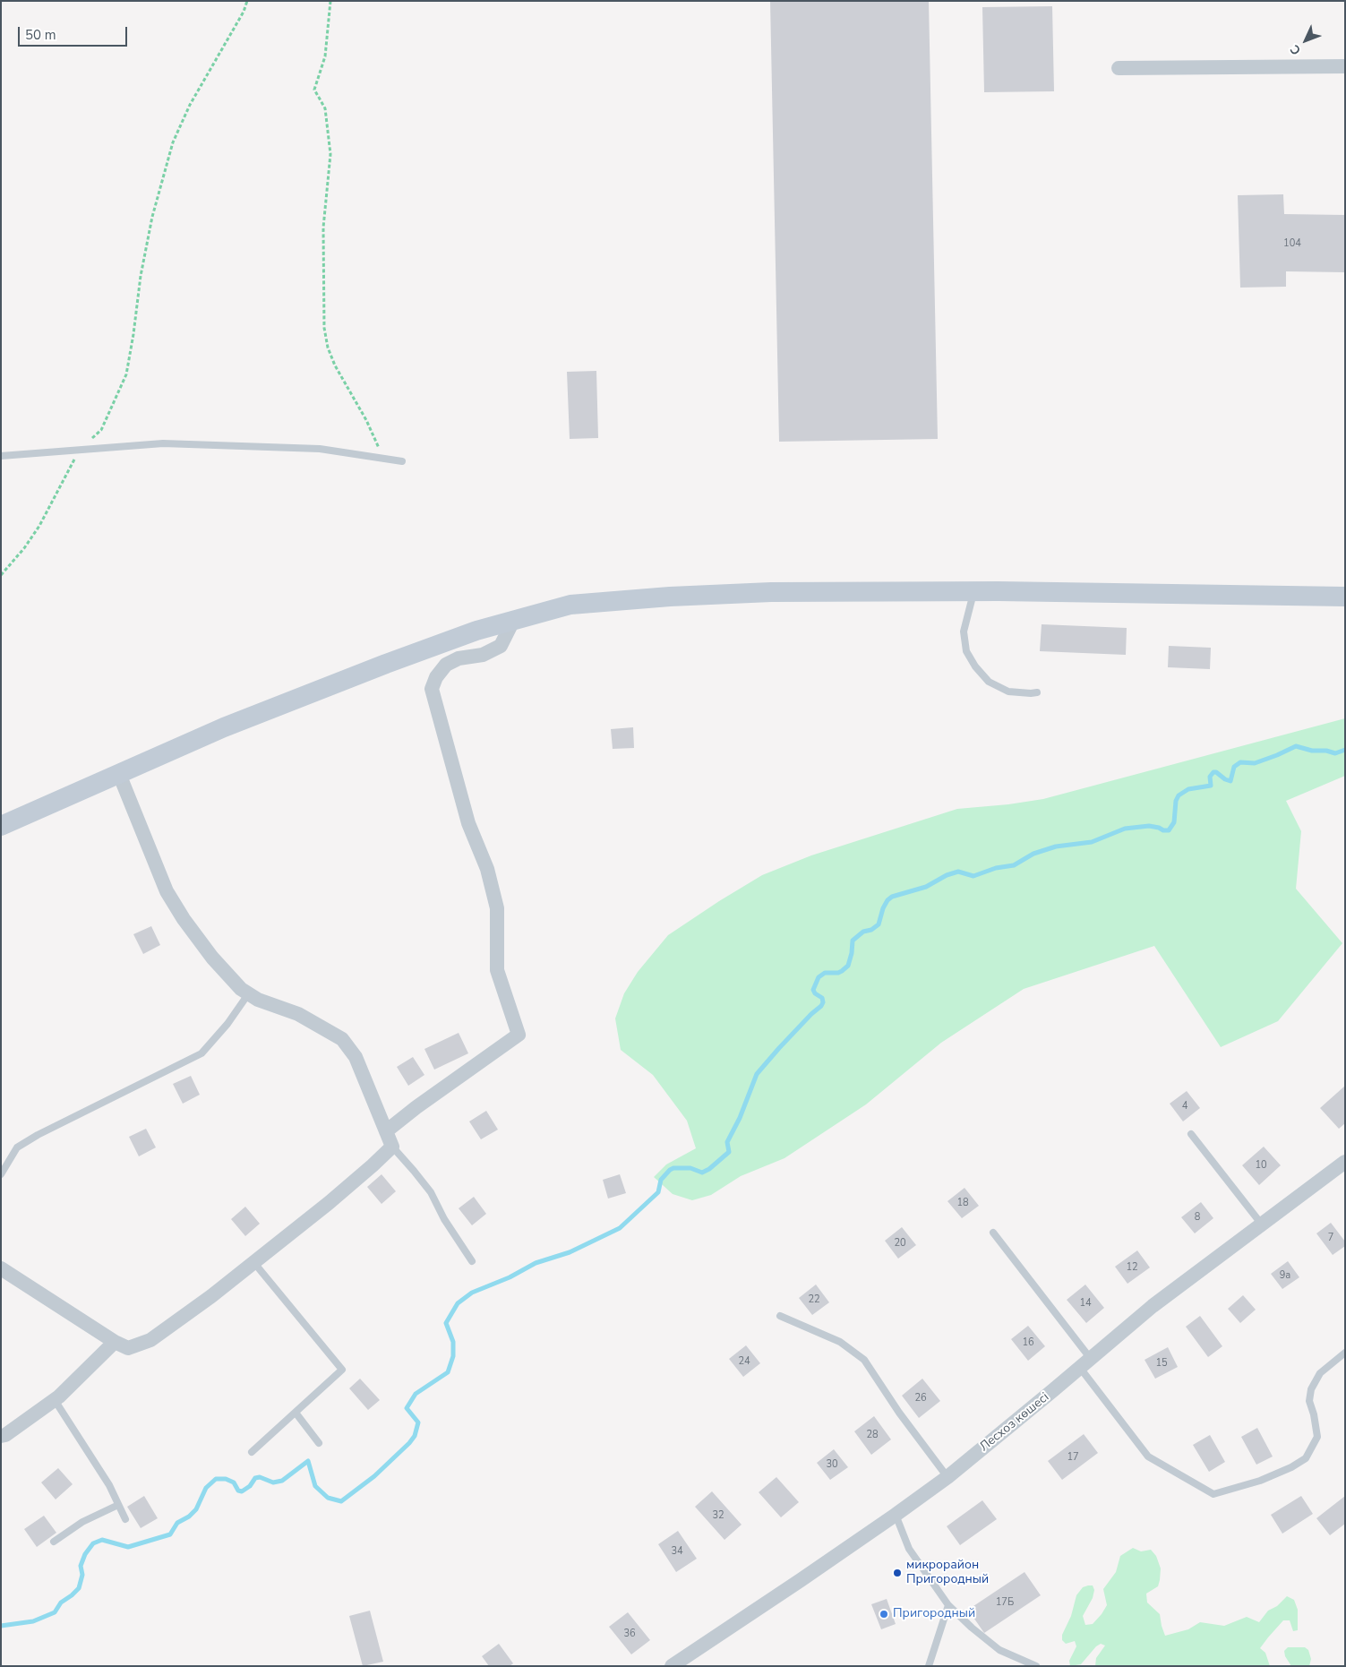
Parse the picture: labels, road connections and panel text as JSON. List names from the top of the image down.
{
  "streets": {
    "street": ["Лесхоз көшесі"]
  },
  "places": ["микрорайон Пригородный", "Пригородный"],
  "house_numbers": [
    "104",
    "4",
    "10",
    "18",
    "8",
    "7",
    "20",
    "12",
    "9а",
    "22",
    "14",
    "16",
    "24",
    "15",
    "26",
    "28",
    "17",
    "30",
    "32",
    "34",
    "17Б",
    "36"
  ],
  "scale_bar": "50 m",
  "north": "bottom left"
}
